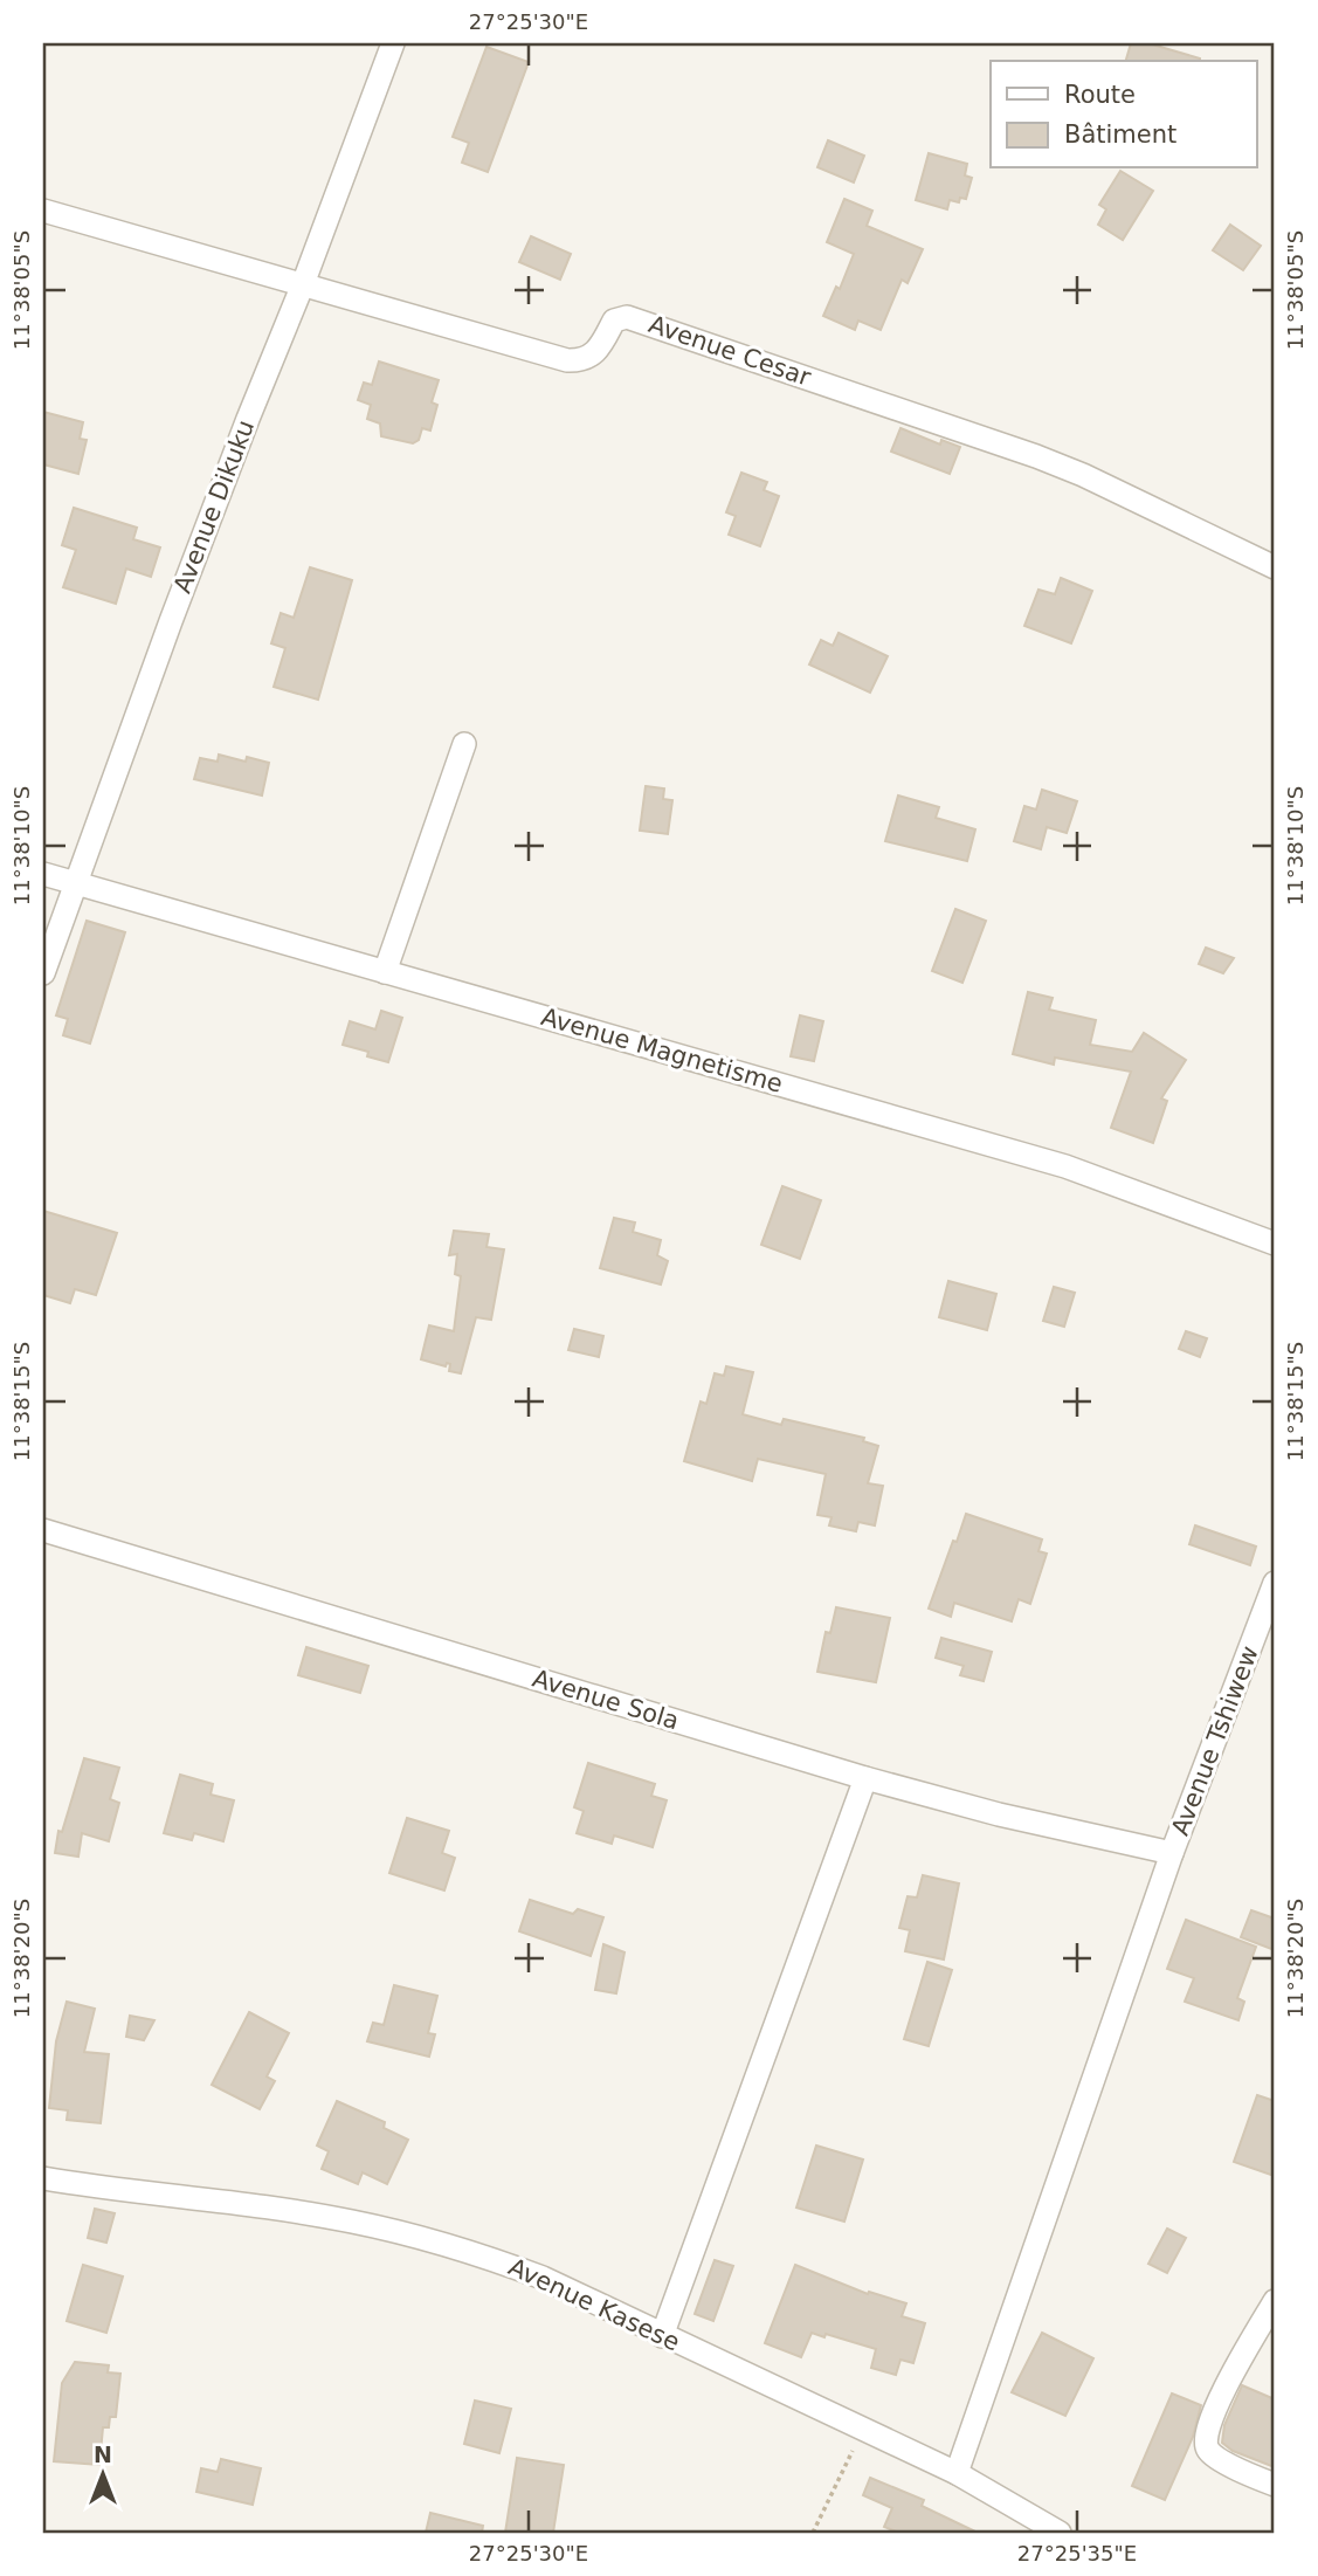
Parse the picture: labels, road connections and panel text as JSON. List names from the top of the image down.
{
  "streets": {
    "street": [
      "Avenue Cesar",
      "Avenue Dikuku",
      "Avenue Magnetisme",
      "Avenue Sola",
      "Avenue Tshiwew",
      "Avenue Kasese"
    ]
  },
  "crossings": [
    ["Avenue Cesar", "Avenue Dikuku"],
    ["Avenue Dikuku", "Avenue Magnetisme"],
    ["Avenue Sola", "Avenue Tshiwew"],
    ["Avenue Tshiwew", "Avenue Kasese"]
  ],
  "legend": ["Route", "Bâtiment"],
  "north": "top",
  "coordinates": [
    "27°25'30\"E",
    "11°38'05\"S",
    "11°38'10\"S",
    "11°38'15\"S",
    "11°38'20\"S",
    "27°25'35\"E"
  ]
}
